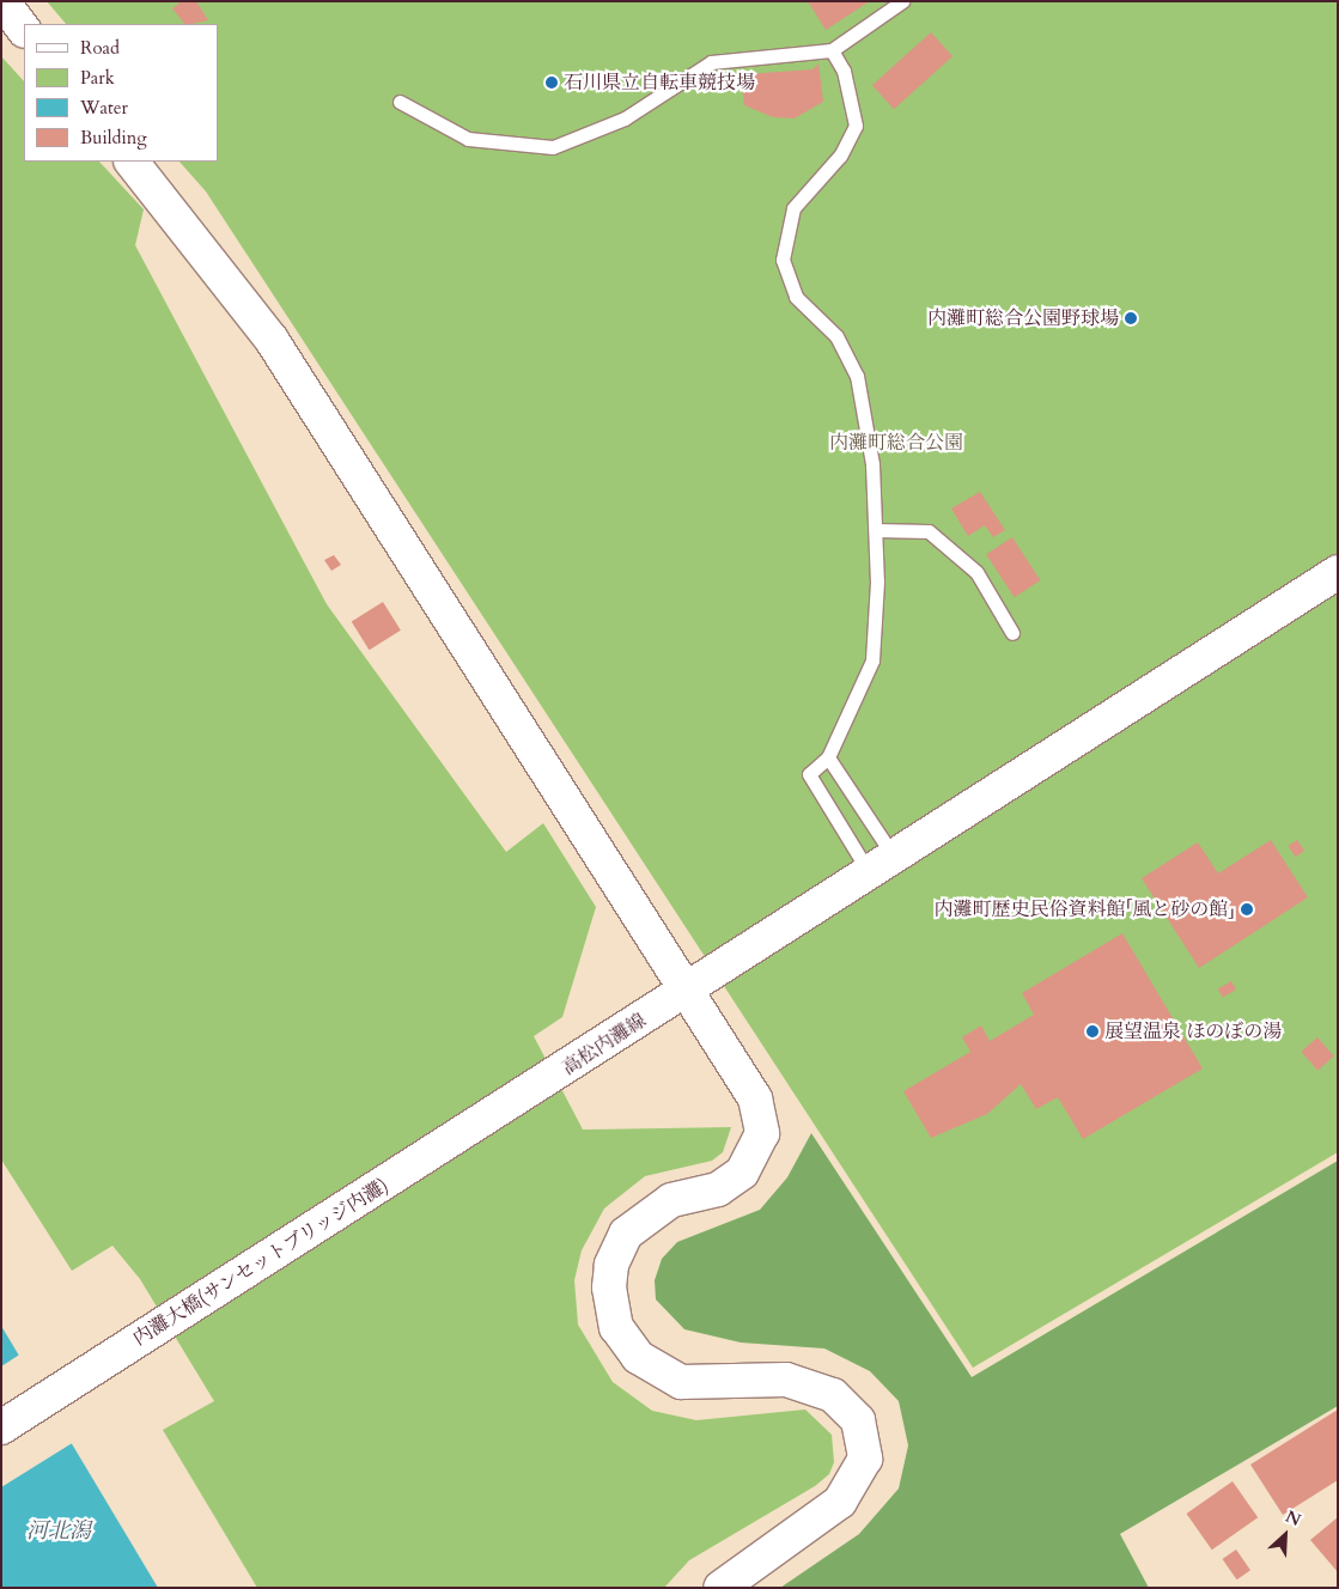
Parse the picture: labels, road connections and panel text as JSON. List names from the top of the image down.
{
  "streets": {
    "street": ["高松内灘線", "内灘大橋(サンセットブリッジ内灘)"]
  },
  "crossings": [
    ["高松内灘線", "内灘大橋(サンセットブリッジ内灘)"]
  ],
  "water": ["河北潟"],
  "parks": ["内灘町総合公園"],
  "places": [
    "石川県立自転車競技場",
    "内灘町総合公園野球場",
    "内灘町歴史民俗資料館「風と砂の館」",
    "展望温泉 ほのぼの湯"
  ],
  "legend": [
    "Road",
    "Park",
    "Water",
    "Building"
  ],
  "north": "top right"
}
